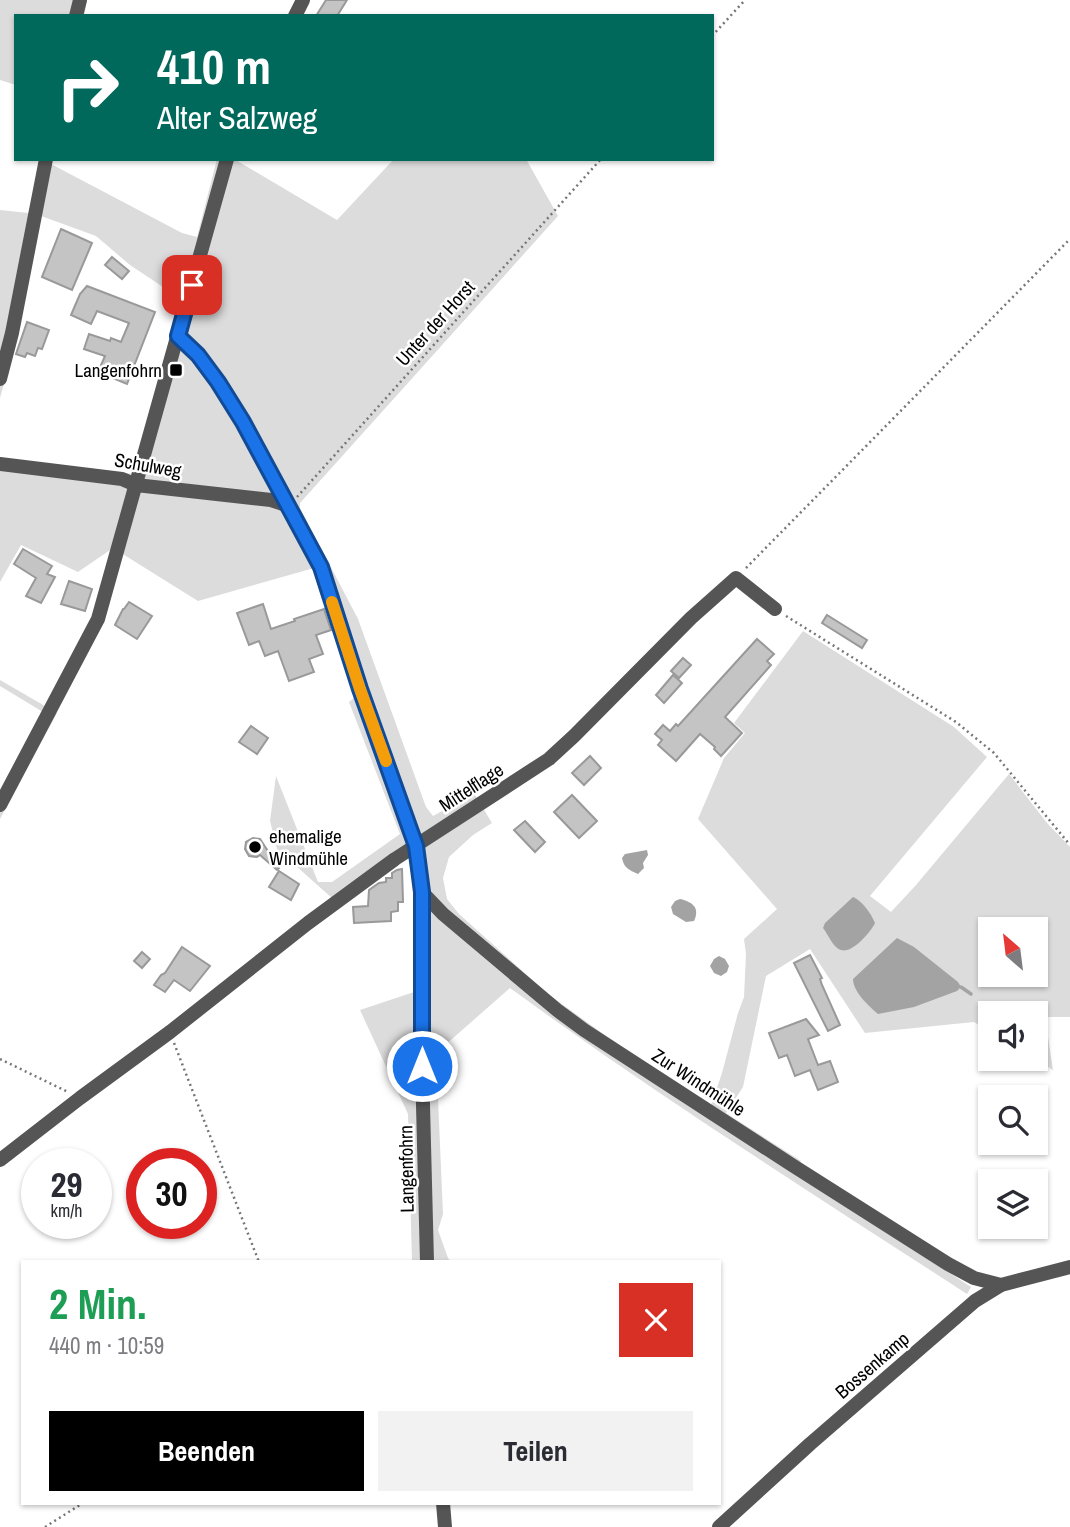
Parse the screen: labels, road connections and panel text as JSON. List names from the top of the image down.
{
  "streets": {
    "street": [
      "Schulweg",
      "Mittelflage",
      "Zur Windmühle",
      "Langenfohrn",
      "Bossenkamp"
    ],
    "path": ["Unter der Horst"]
  },
  "crossings": [
    ["Unter der Horst", "Schulweg"],
    ["Unter der Horst", "Langenfohrn"],
    ["Schulweg", "Langenfohrn"],
    ["Mittelflage", "Langenfohrn"],
    ["Zur Windmühle", "Langenfohrn"],
    ["Zur Windmühle", "Bossenkamp"]
  ],
  "places": {
    "transit": ["Langenfohrn"],
    "other": ["ehemalige Windmühle"]
  },
  "north": "top left",
  "page": {
    "turn": ["410 m", "Alter Salzweg"],
    "speed": "29 km/h",
    "limit": "30",
    "heading": ["2 Min.", "440 m · 10:59"],
    "buttons": ["Beenden", "Teilen"]
  }
}
